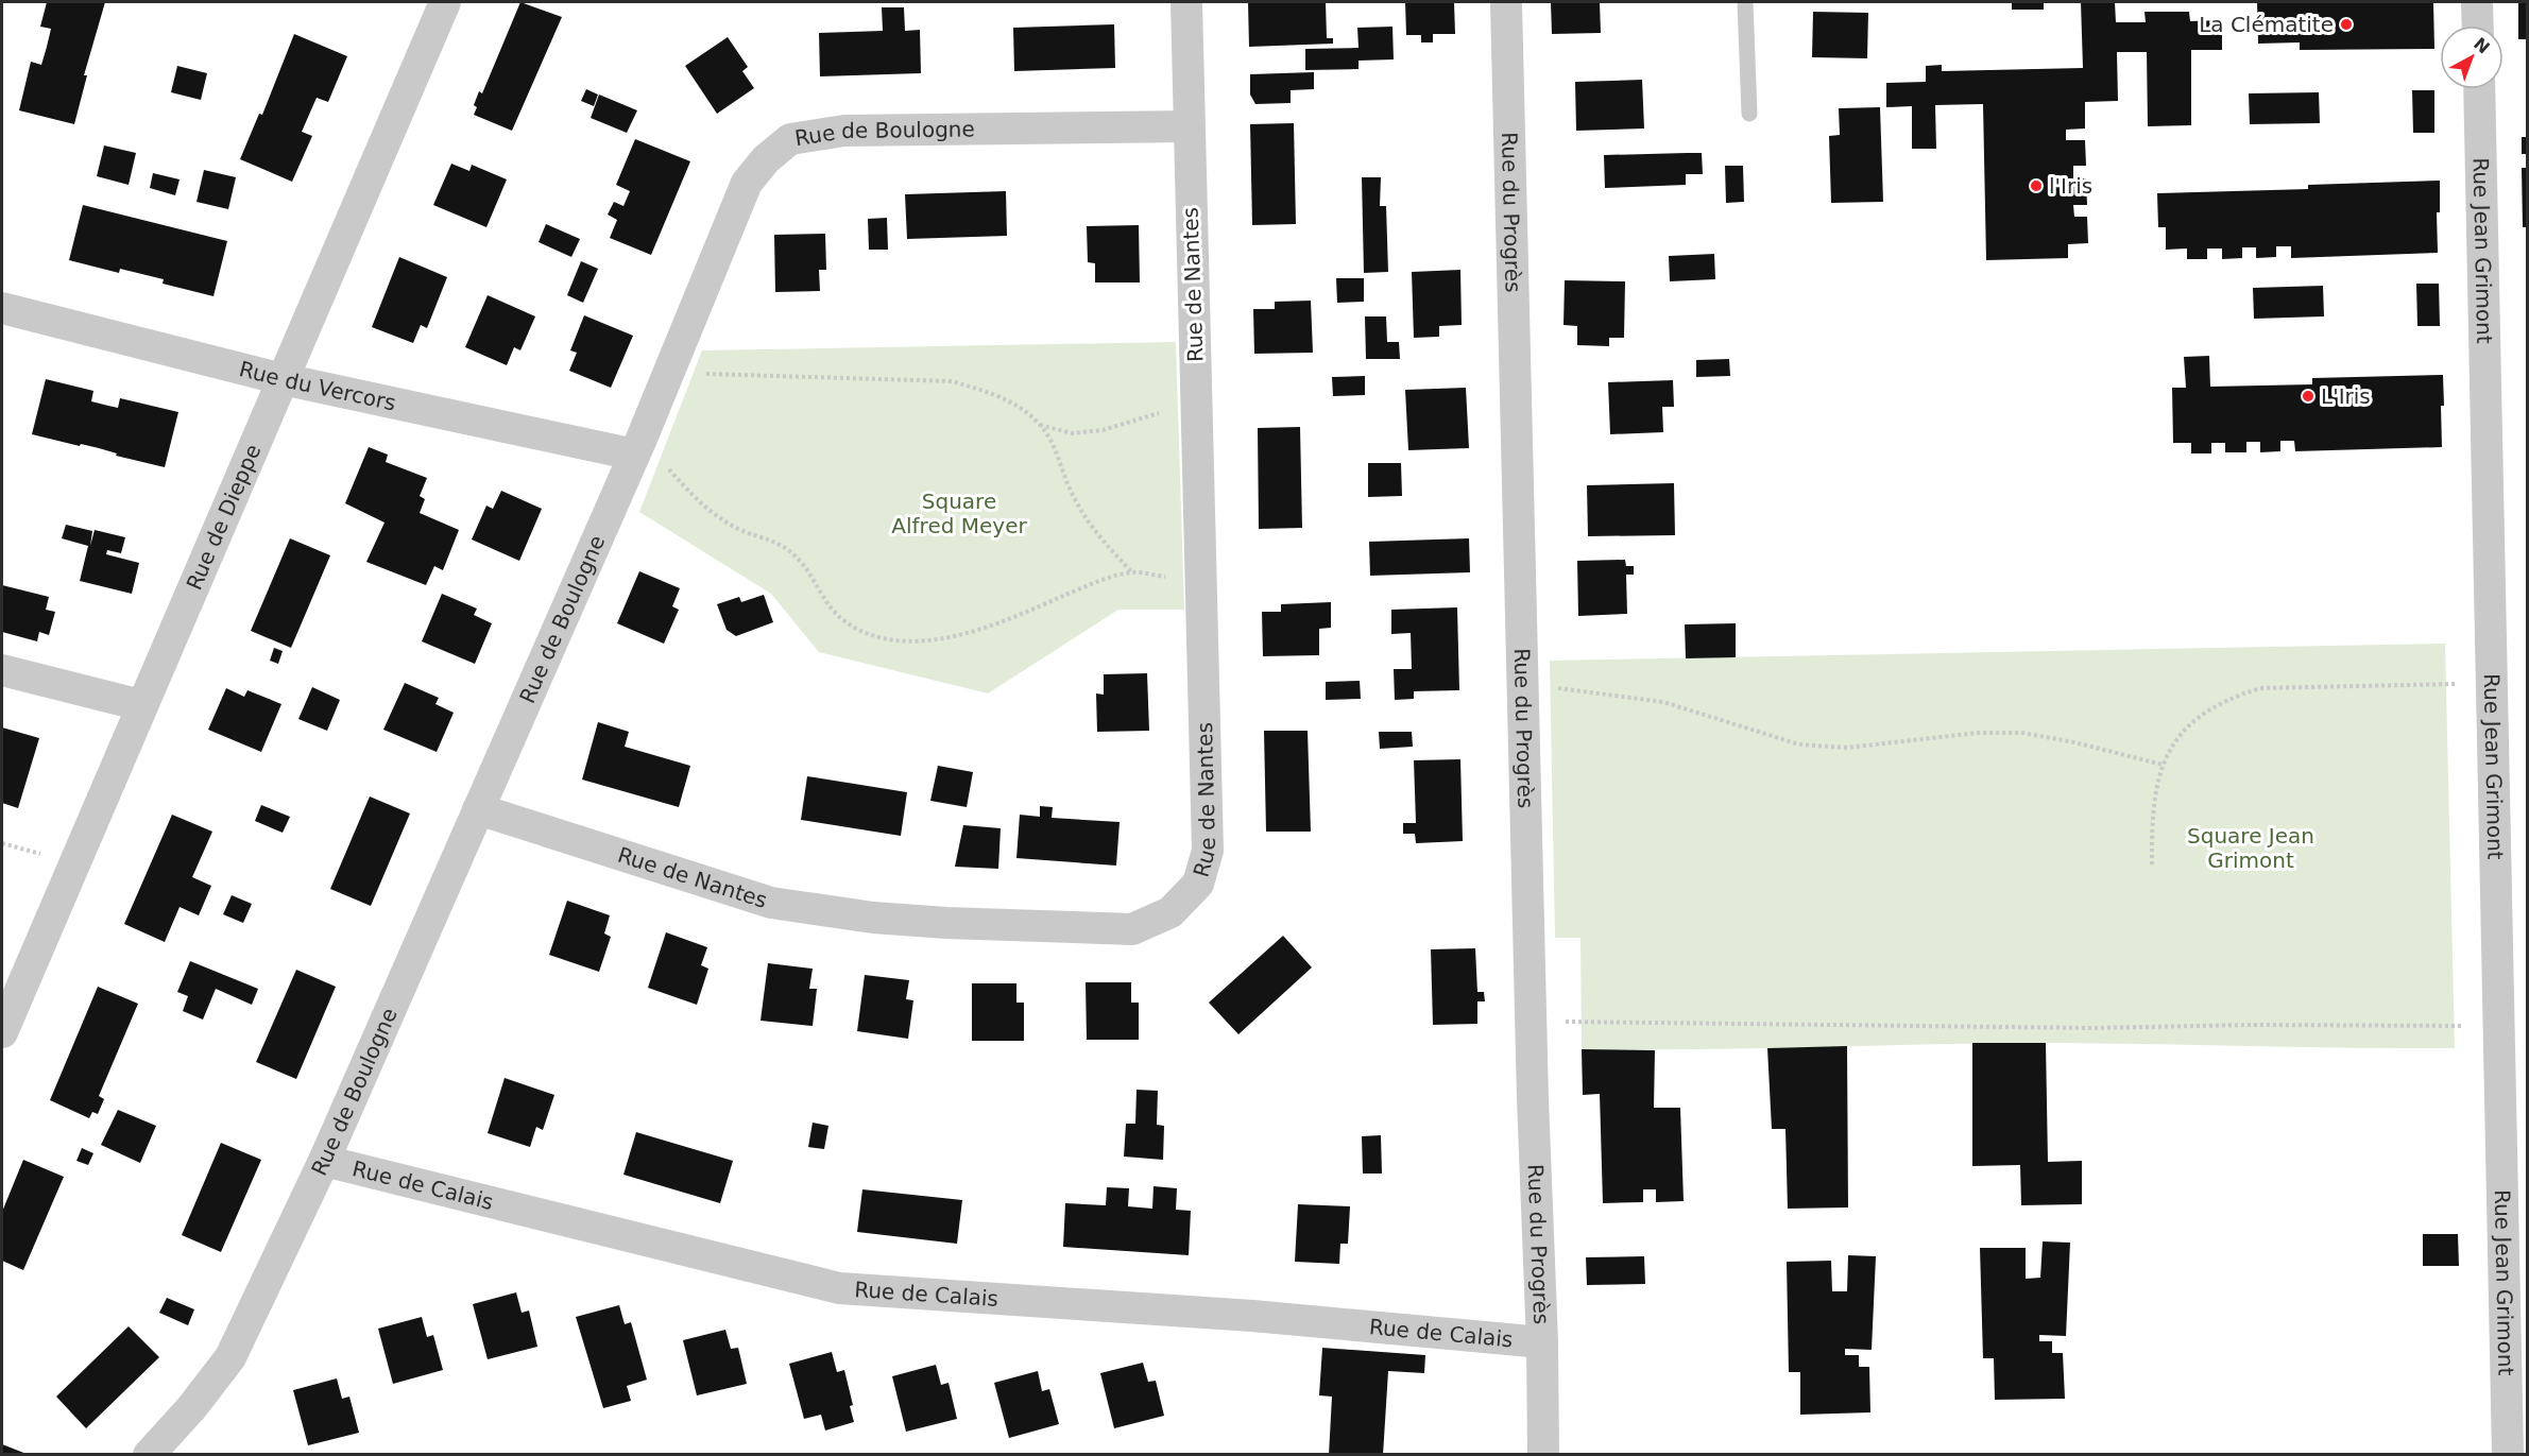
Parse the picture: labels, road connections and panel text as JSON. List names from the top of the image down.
{
  "streets": {
    "street": [
      "Rue de Boulogne",
      "Rue du Progrès",
      "Rue Jean Grimont",
      "Rue de Nantes",
      "Rue du Vercors",
      "Rue de Dieppe",
      "Rue de Calais"
    ]
  },
  "crossings": [
    ["Rue de Boulogne", "Rue de Nantes"],
    ["Rue de Boulogne", "Rue du Vercors"],
    ["Rue de Boulogne", "Rue de Calais"],
    ["Rue du Progrès", "Rue de Calais"],
    ["Rue du Vercors", "Rue de Dieppe"]
  ],
  "parks": ["Square Alfred Meyer", "Square Jean Grimont"],
  "places": ["La Clématite", "l'Iris", "L'Iris"],
  "north": "top right"
}
